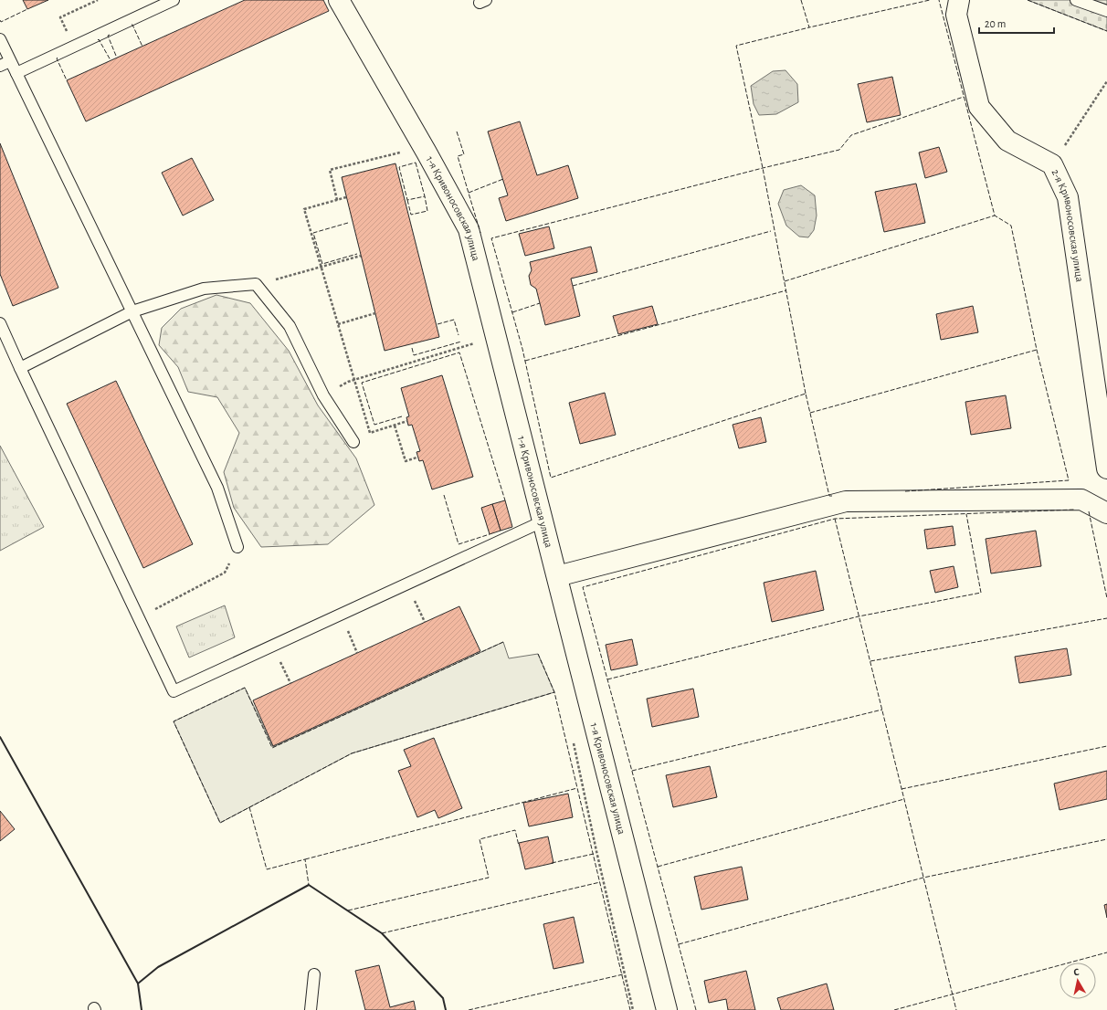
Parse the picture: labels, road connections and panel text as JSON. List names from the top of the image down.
{
  "streets": {
    "street": ["1-я Кривоносовская улица", "2-я Кривоносовская улица"]
  },
  "scale_bar": "20 m",
  "north": "top"
}
